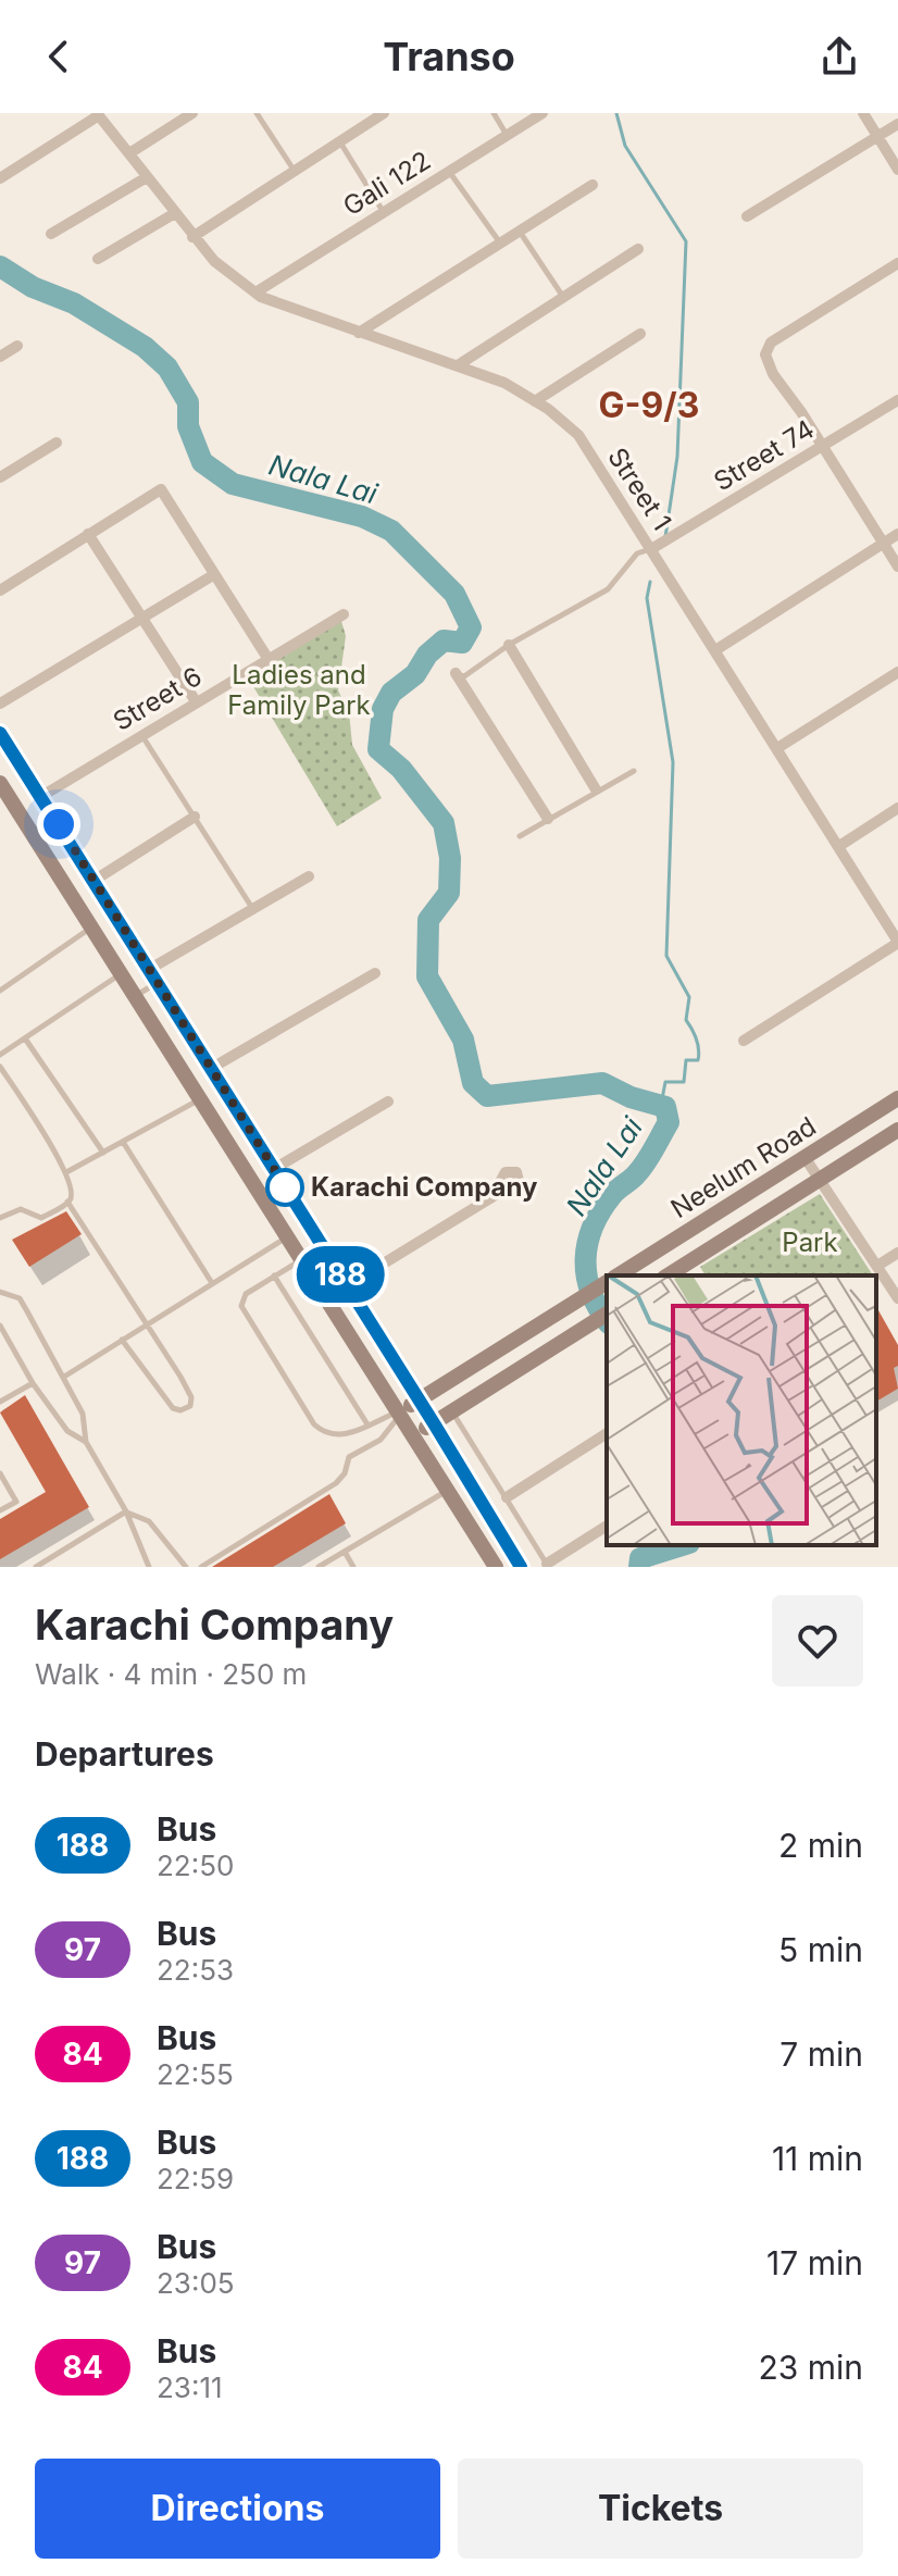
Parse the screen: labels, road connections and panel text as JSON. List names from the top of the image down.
{
  "streets": {
    "main road": ["Neelum Road"],
    "street": [
      "Gali 122",
      "Street 74",
      "Street 1",
      "Street 6"
    ]
  },
  "crossings": [
    ["Gali 122", "Street 1"],
    ["Street 74", "Street 1"]
  ],
  "districts": ["G-9/3"],
  "water": ["Nala Lai"],
  "parks": ["Ladies and Family Park", "Park"],
  "places": ["Karachi Company"],
  "lines": ["bus line 188"],
  "page": {
    "header": "Transo",
    "on_map": "188",
    "heading": [
      ["Karachi Company", "Walk · 4 min · 250 m"],
      "Departures"
    ],
    "list": [
      {
        "mark": "188",
        "name": "Bus",
        "note": "22:50",
        "value": "2 min"
      },
      {
        "mark": "97",
        "name": "Bus",
        "note": "22:53",
        "value": "5 min"
      },
      {
        "mark": "84",
        "name": "Bus",
        "note": "22:55",
        "value": "7 min"
      },
      {
        "mark": "188",
        "name": "Bus",
        "note": "22:59",
        "value": "11 min"
      },
      {
        "mark": "97",
        "name": "Bus",
        "note": "23:05",
        "value": "17 min"
      },
      {
        "mark": "84",
        "name": "Bus",
        "note": "23:11",
        "value": "23 min"
      }
    ],
    "buttons": ["Directions", "Tickets"]
  }
}
